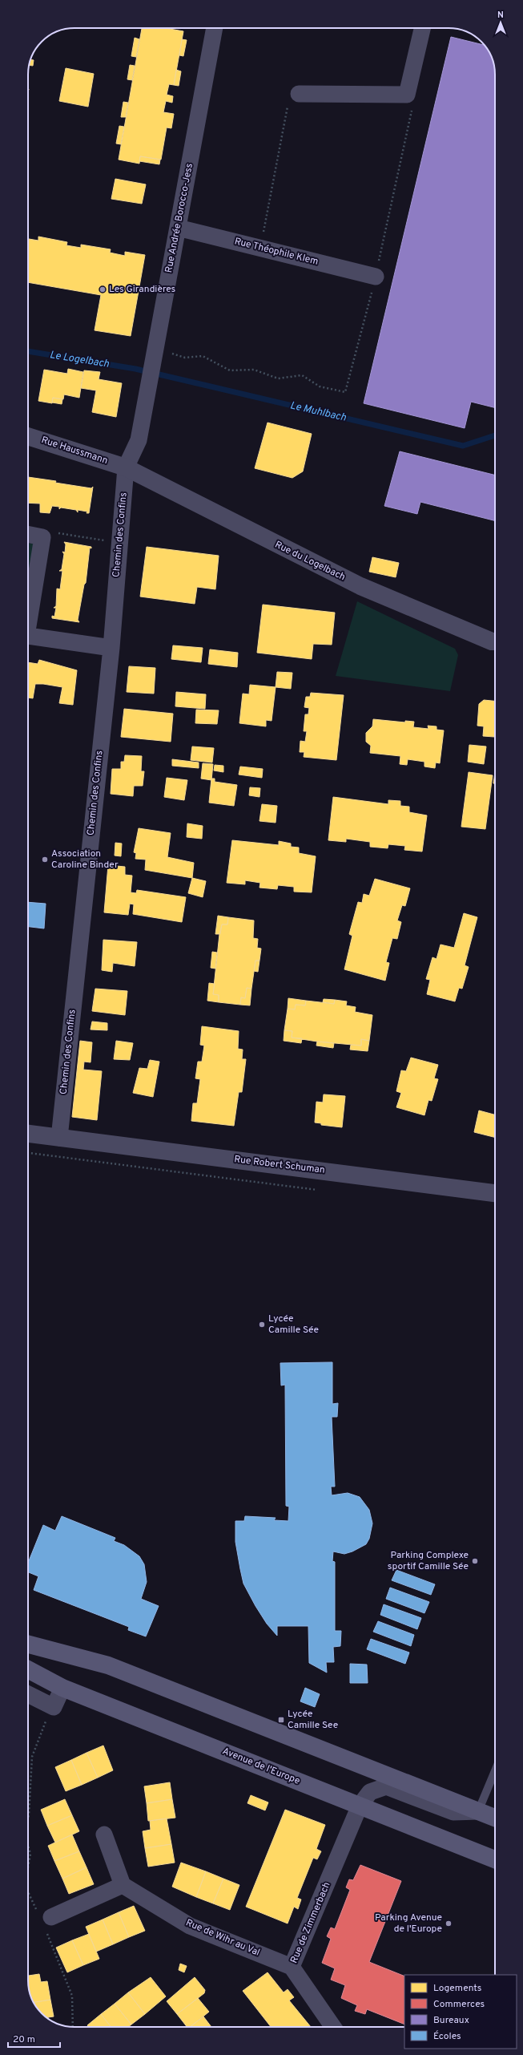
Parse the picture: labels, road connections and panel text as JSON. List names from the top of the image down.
{
  "streets": {
    "main road": ["Avenue de l'Europe"],
    "street": [
      "Rue Andrée Borocco-Jess",
      "Rue Théophile Klem",
      "Rue Haussmann",
      "Chemin des Confins",
      "Rue du Logelbach",
      "Rue Robert Schuman",
      "Rue de Zimmerbach",
      "Rue de Wihr au Val"
    ]
  },
  "crossings": [
    ["Rue Andrée Borocco-Jess", "Rue Théophile Klem"],
    ["Rue Andrée Borocco-Jess", "Rue Haussmann"],
    ["Rue Andrée Borocco-Jess", "Chemin des Confins"],
    ["Rue Andrée Borocco-Jess", "Rue du Logelbach"],
    ["Rue Haussmann", "Chemin des Confins"],
    ["Rue Haussmann", "Rue du Logelbach"],
    ["Chemin des Confins", "Rue du Logelbach"],
    ["Chemin des Confins", "Rue Robert Schuman"],
    ["Avenue de l'Europe", "Rue de Zimmerbach"],
    ["Rue de Zimmerbach", "Rue de Wihr au Val"]
  ],
  "water": ["Le Logelbach", "Le Muhlbach"],
  "places": {
    "other": [
      "Les Girandières",
      "Association Caroline Binder",
      "Lycée Camille Sée",
      "Parking Complexe sportif Camille Sée",
      "Parking Avenue de l'Europe"
    ],
    "transit": ["Lycée Camille See"]
  },
  "legend": [
    "Logements",
    "Commerces",
    "Bureaux",
    "Écoles"
  ],
  "scale_bar": "20 m",
  "north": "top"
}
